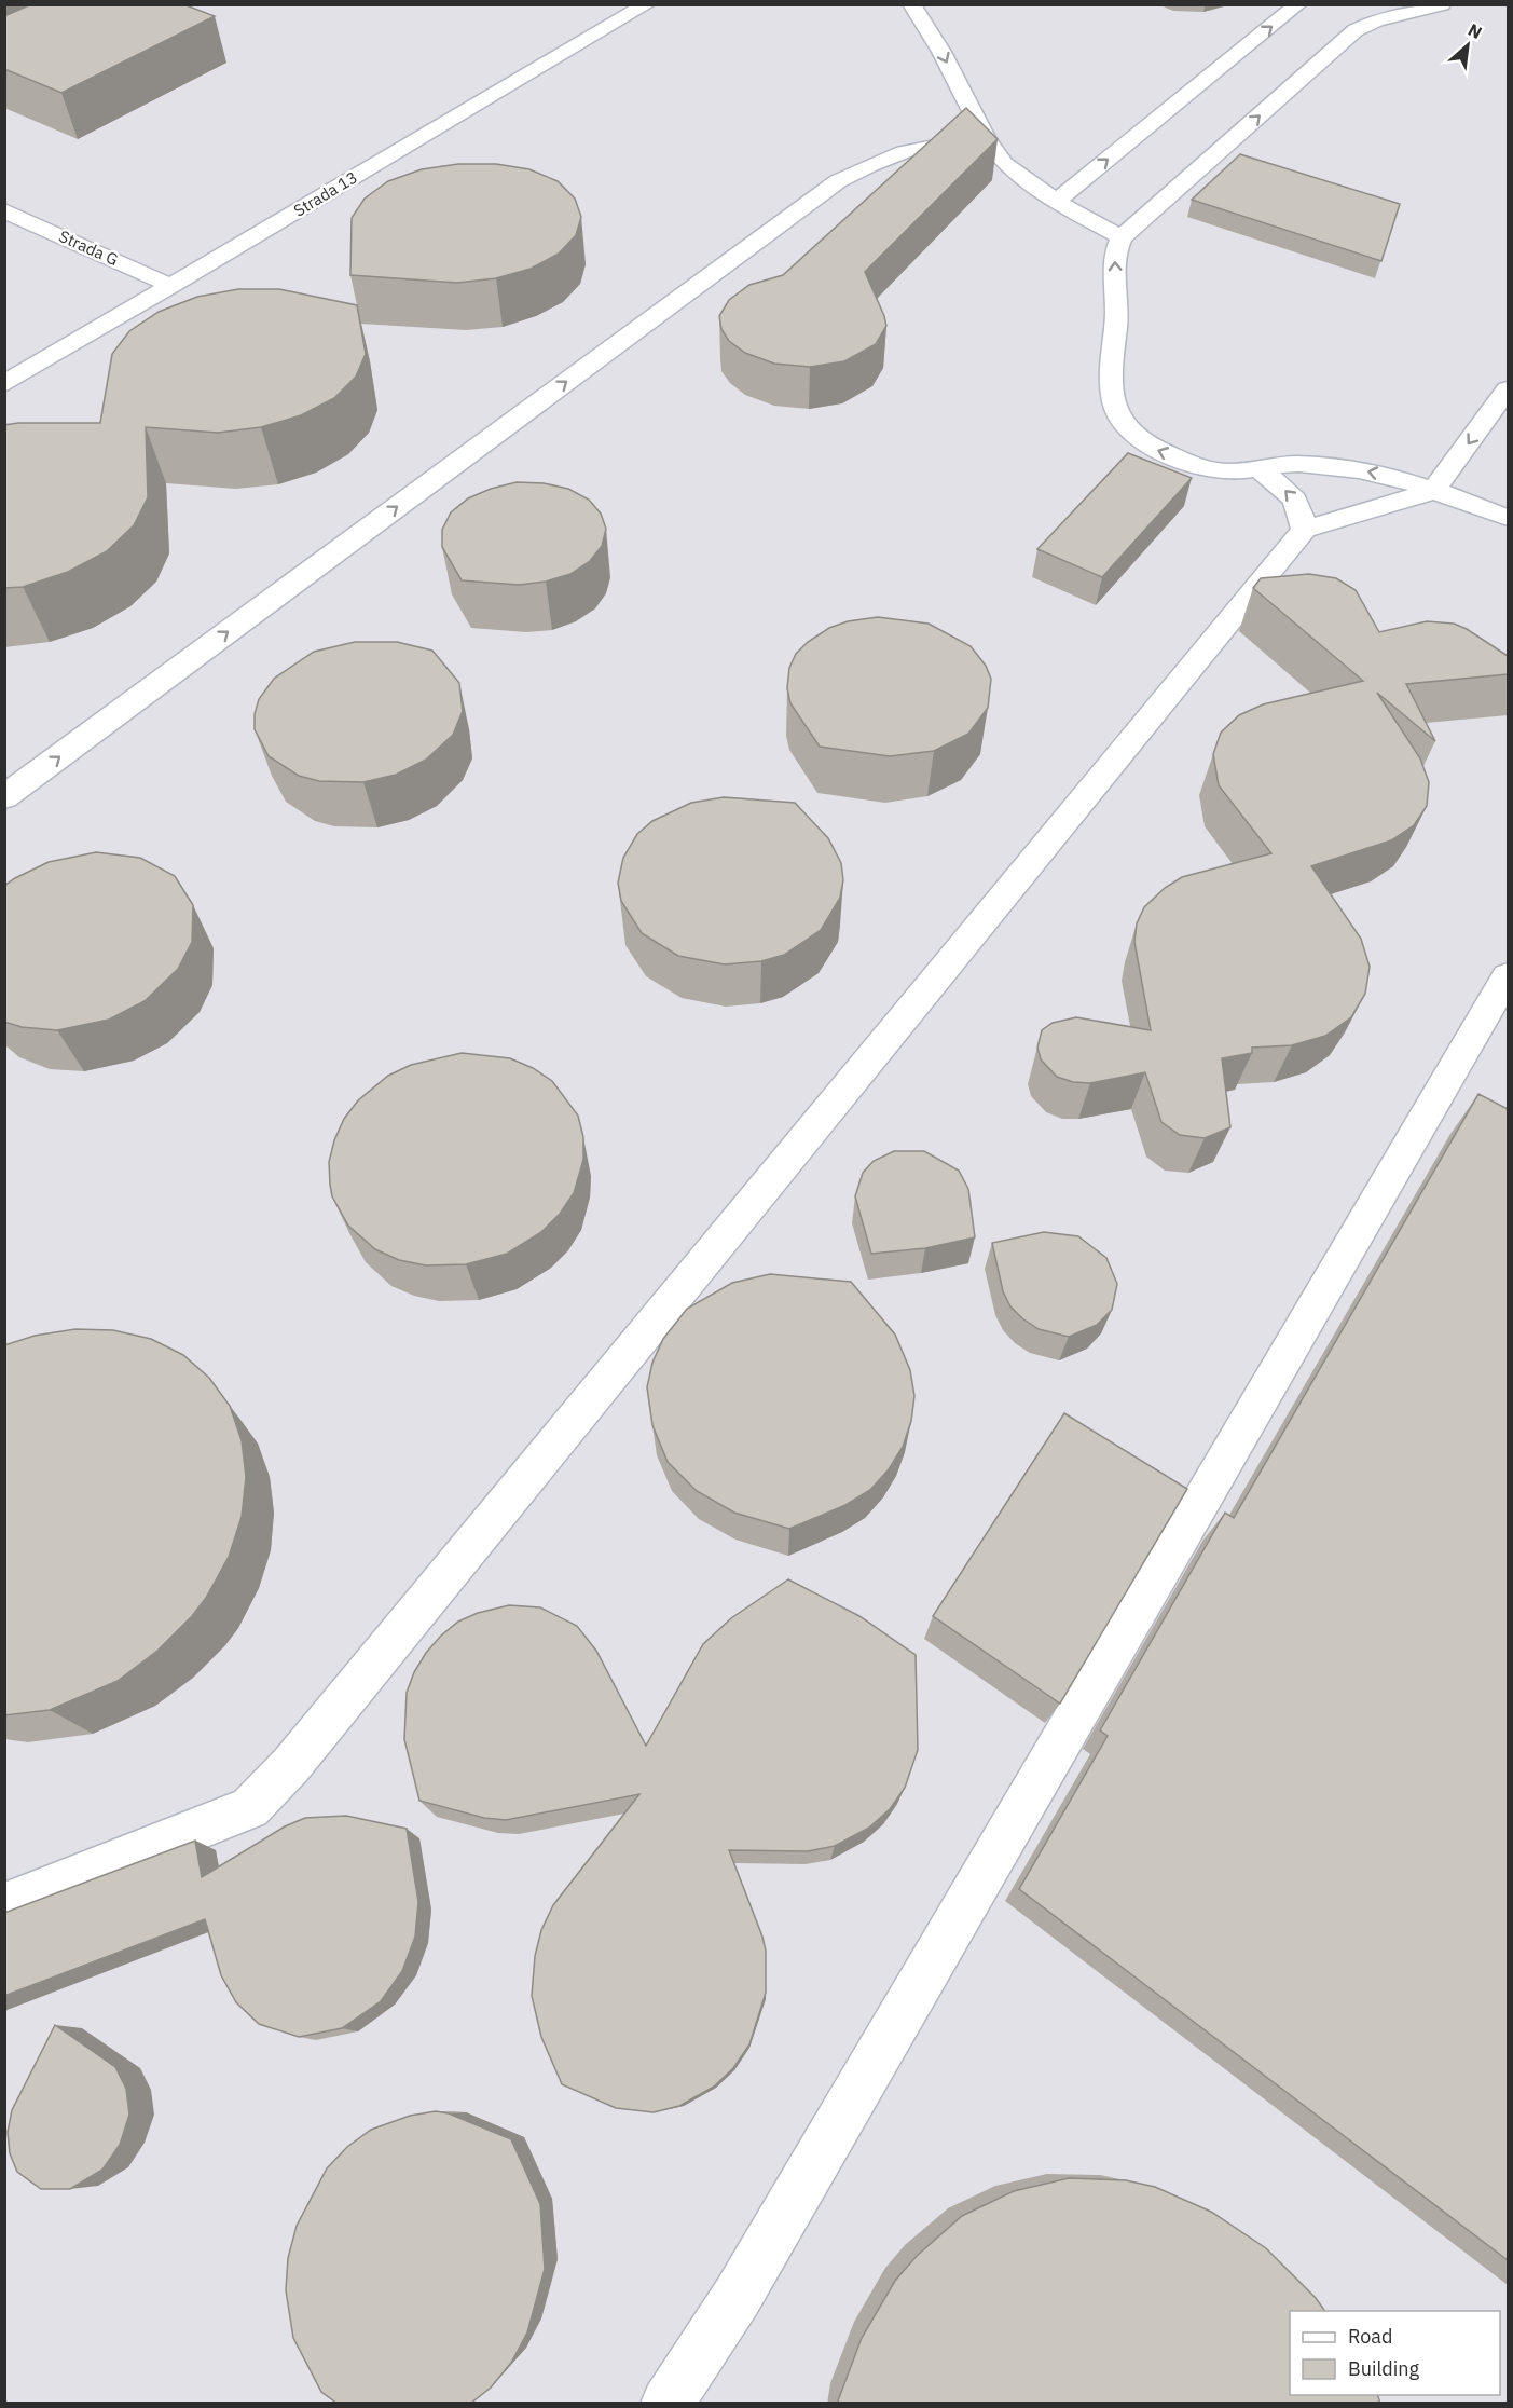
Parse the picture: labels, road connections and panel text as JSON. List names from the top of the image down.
{
  "streets": {
    "lane": ["Strada 13", "Strada G"]
  },
  "crossings": [
    ["Strada 13", "Strada G"]
  ],
  "legend": ["Road", "Building"],
  "north": "top right"
}
